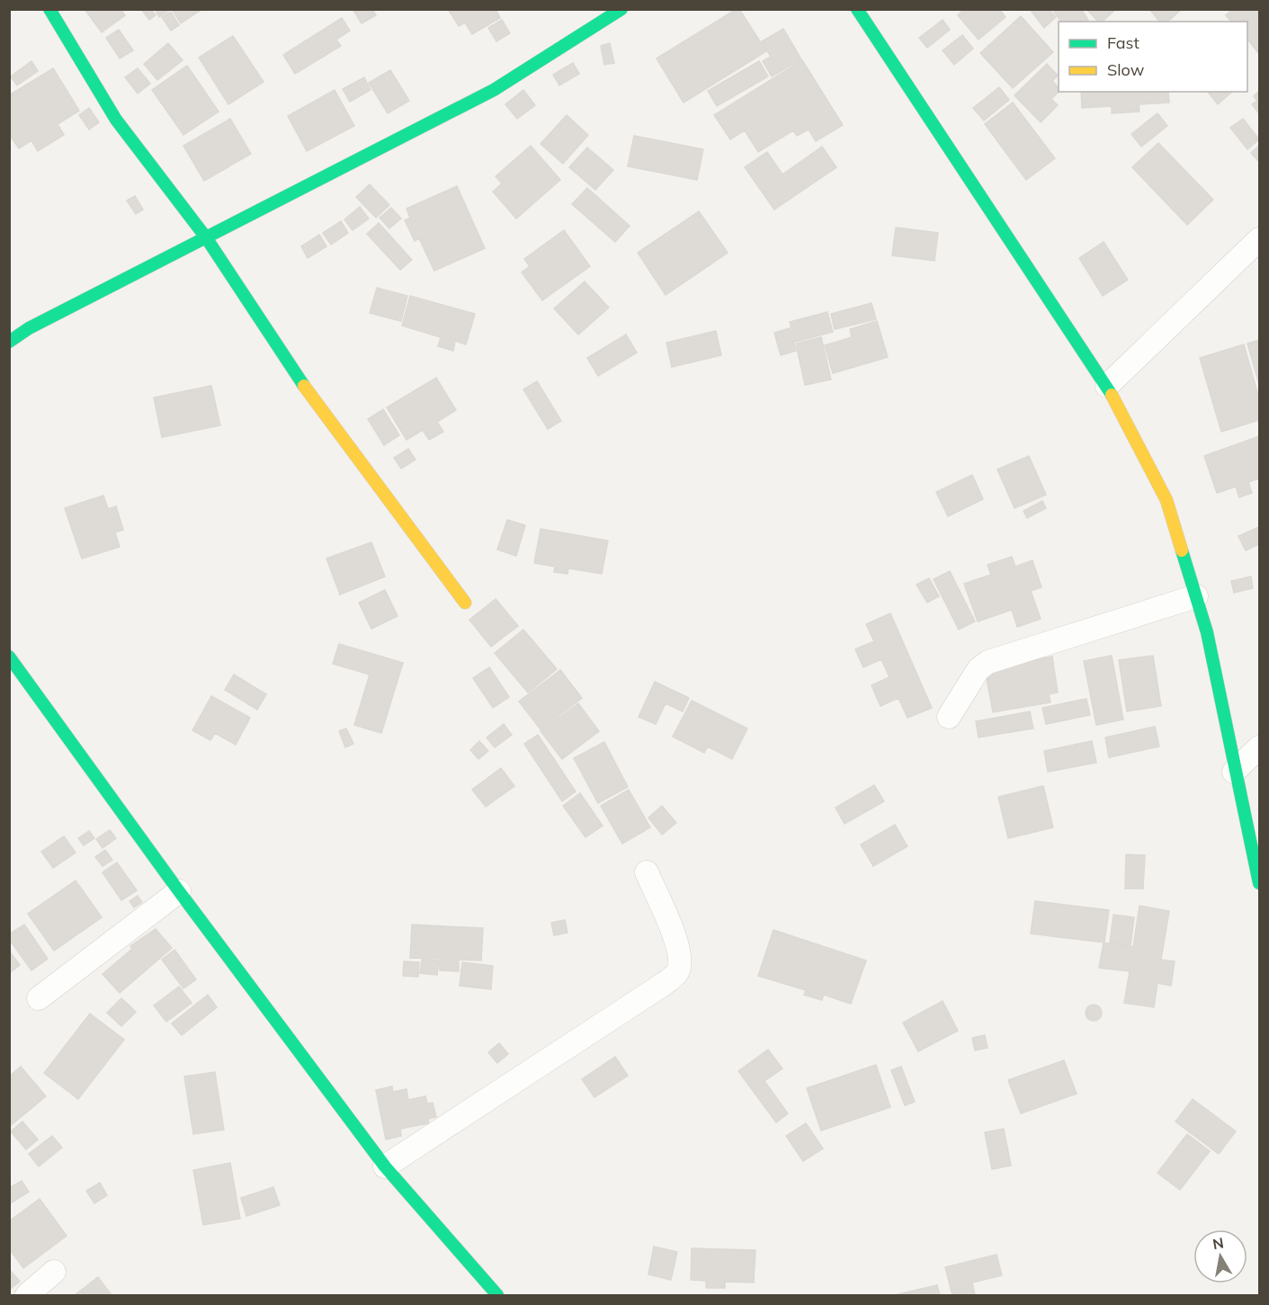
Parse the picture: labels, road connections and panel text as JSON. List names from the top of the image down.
{
  "legend": ["Fast", "Slow"],
  "north": "top"
}
